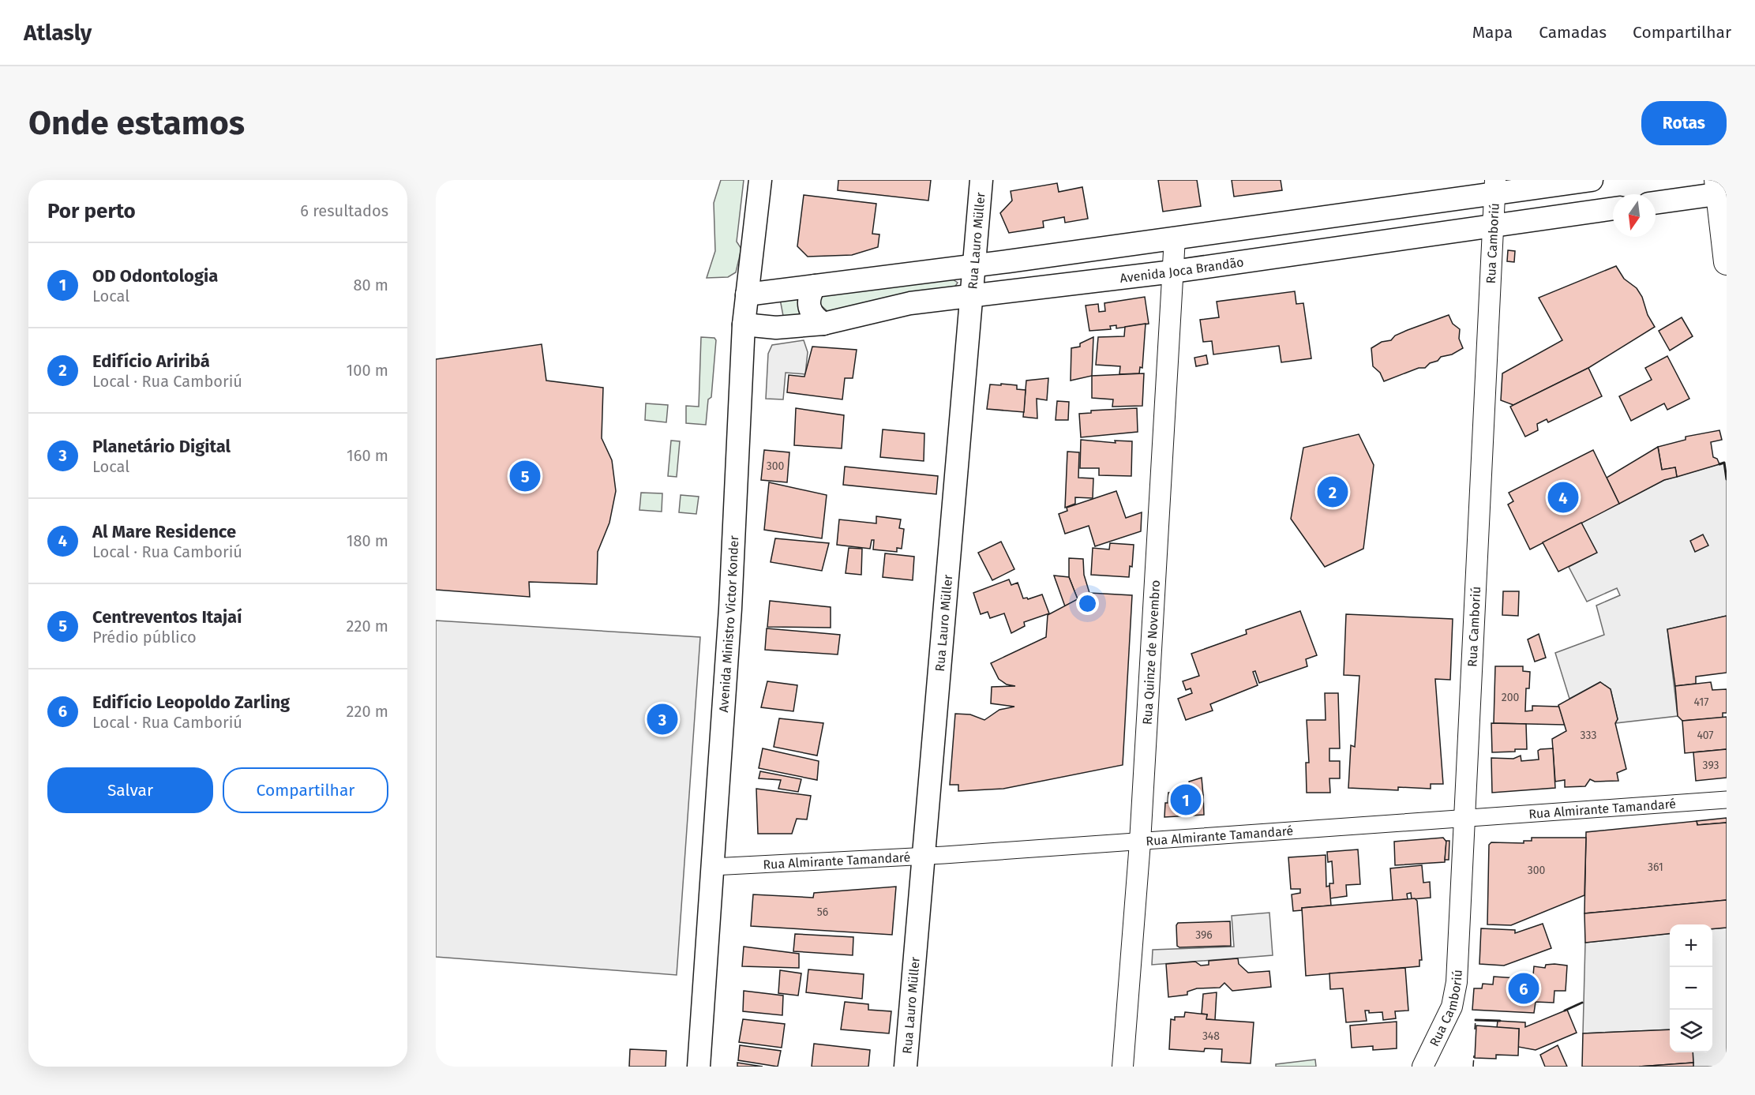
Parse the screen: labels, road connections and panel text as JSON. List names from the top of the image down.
{
  "streets": {
    "main road": ["Rua Lauro Müller", "Avenida Joca Brandão", "Avenida Ministro Victor Konder"],
    "street": ["Rua Camboriú", "Rua Quinze de Novembro", "Rua Almirante Tamandaré"]
  },
  "crossings": [
    ["Rua Lauro Müller", "Avenida Joca Brandão"],
    ["Rua Lauro Müller", "Rua Almirante Tamandaré"],
    ["Rua Camboriú", "Avenida Joca Brandão"],
    ["Rua Camboriú", "Rua Almirante Tamandaré"],
    ["Avenida Joca Brandão", "Avenida Ministro Victor Konder"],
    ["Avenida Joca Brandão", "Rua Quinze de Novembro"],
    ["Avenida Ministro Victor Konder", "Rua Almirante Tamandaré"],
    ["Rua Quinze de Novembro", "Rua Almirante Tamandaré"]
  ],
  "house_numbers": [
    "300",
    "200",
    "417",
    "333",
    "407",
    "393",
    "361",
    "300",
    "56",
    "396",
    "348"
  ],
  "north": "bottom",
  "page": {
    "header": "Atlasly",
    "nav": ["Mapa", "Camadas", "Compartilhar"],
    "buttons": [
      "Rotas",
      ["Salvar", "Compartilhar"]
    ],
    "title": "Onde estamos",
    "heading": ["Por perto", "6 resultados"],
    "list": [
      {
        "mark": "1",
        "name": "OD Odontologia",
        "note": "Local",
        "value": "80 m"
      },
      {
        "mark": "2",
        "name": "Edifício Ariribá",
        "note": "Local · Rua Camboriú",
        "value": "100 m"
      },
      {
        "mark": "3",
        "name": "Planetário Digital",
        "note": "Local",
        "value": "160 m"
      },
      {
        "mark": "4",
        "name": "Al Mare Residence",
        "note": "Local · Rua Camboriú",
        "value": "180 m"
      },
      {
        "mark": "5",
        "name": "Centreventos Itajaí",
        "note": "Prédio público",
        "value": "220 m"
      },
      {
        "mark": "6",
        "name": "Edifício Leopoldo Zarling",
        "note": "Local · Rua Camboriú",
        "value": "220 m"
      }
    ],
    "pins": [
      "5",
      "2",
      "4",
      "3",
      "1",
      "6"
    ],
    "map_buttons": ["+", "−"]
  }
}
